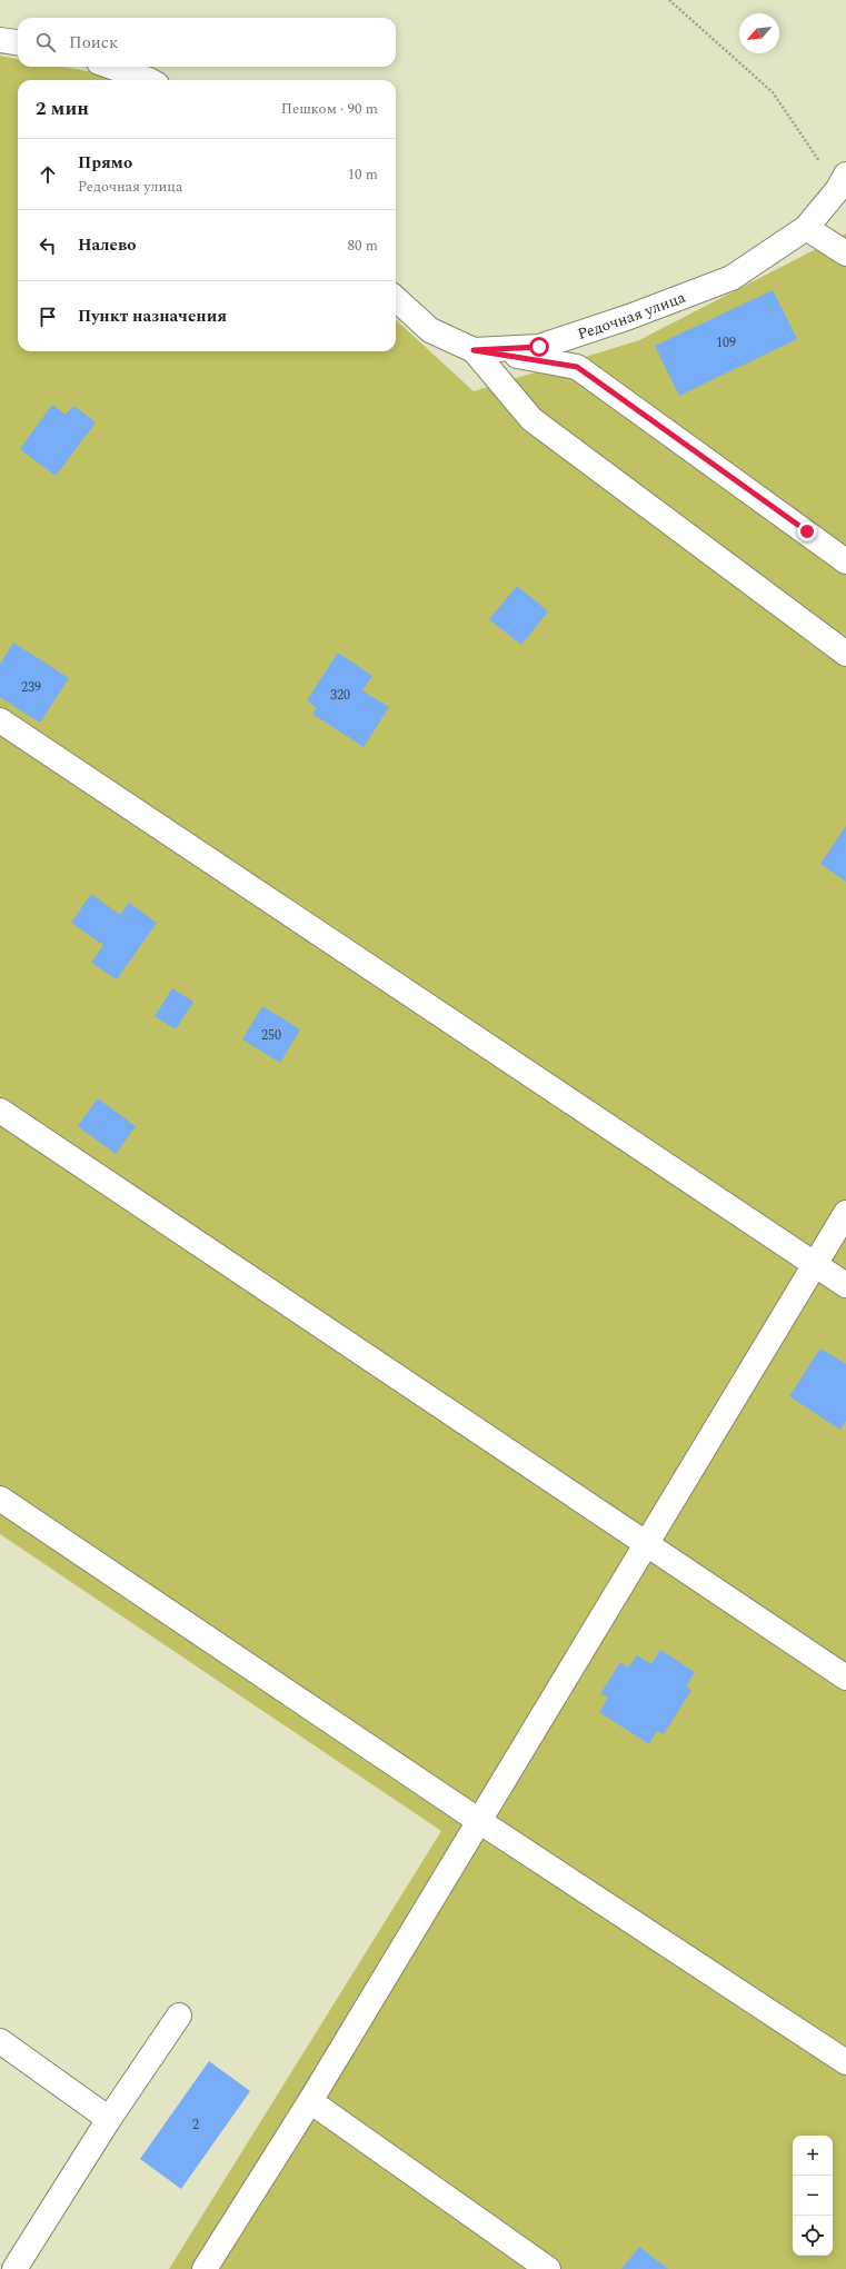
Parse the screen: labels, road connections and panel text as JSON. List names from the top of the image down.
{
  "streets": {
    "street": ["Редочная улица"]
  },
  "house_numbers": [
    "109",
    "239",
    "320",
    "250",
    "2"
  ],
  "north": "bottom left",
  "page": {
    "search": "Поиск",
    "heading": ["2 мин", "Пешком · 90 m"],
    "list": [
      ["Прямо", "Редочная улица", "10 m"],
      ["Налево", "80 m"],
      "Пункт назначения"
    ],
    "map_buttons": ["+", "−"]
  }
}
